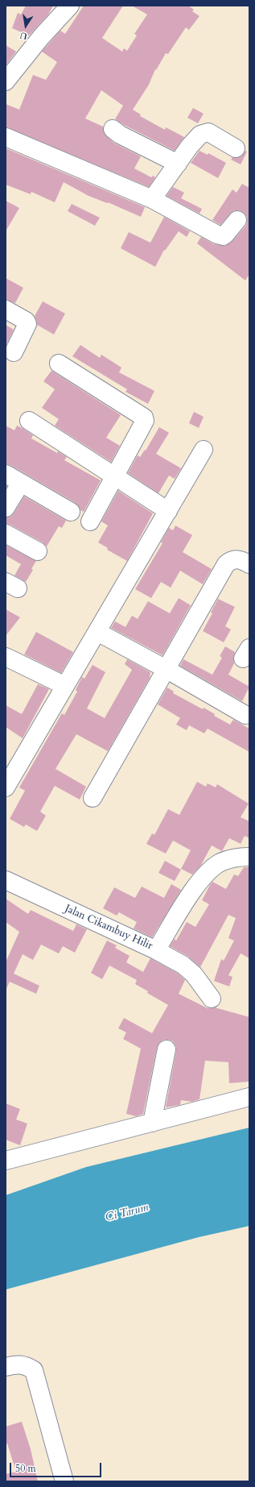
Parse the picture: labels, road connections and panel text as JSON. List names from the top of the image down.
{
  "streets": {
    "street": ["Jalan Cikambuy Hilir"]
  },
  "water": ["Ci Tarum"],
  "scale_bar": "50 m",
  "north": "bottom"
}
